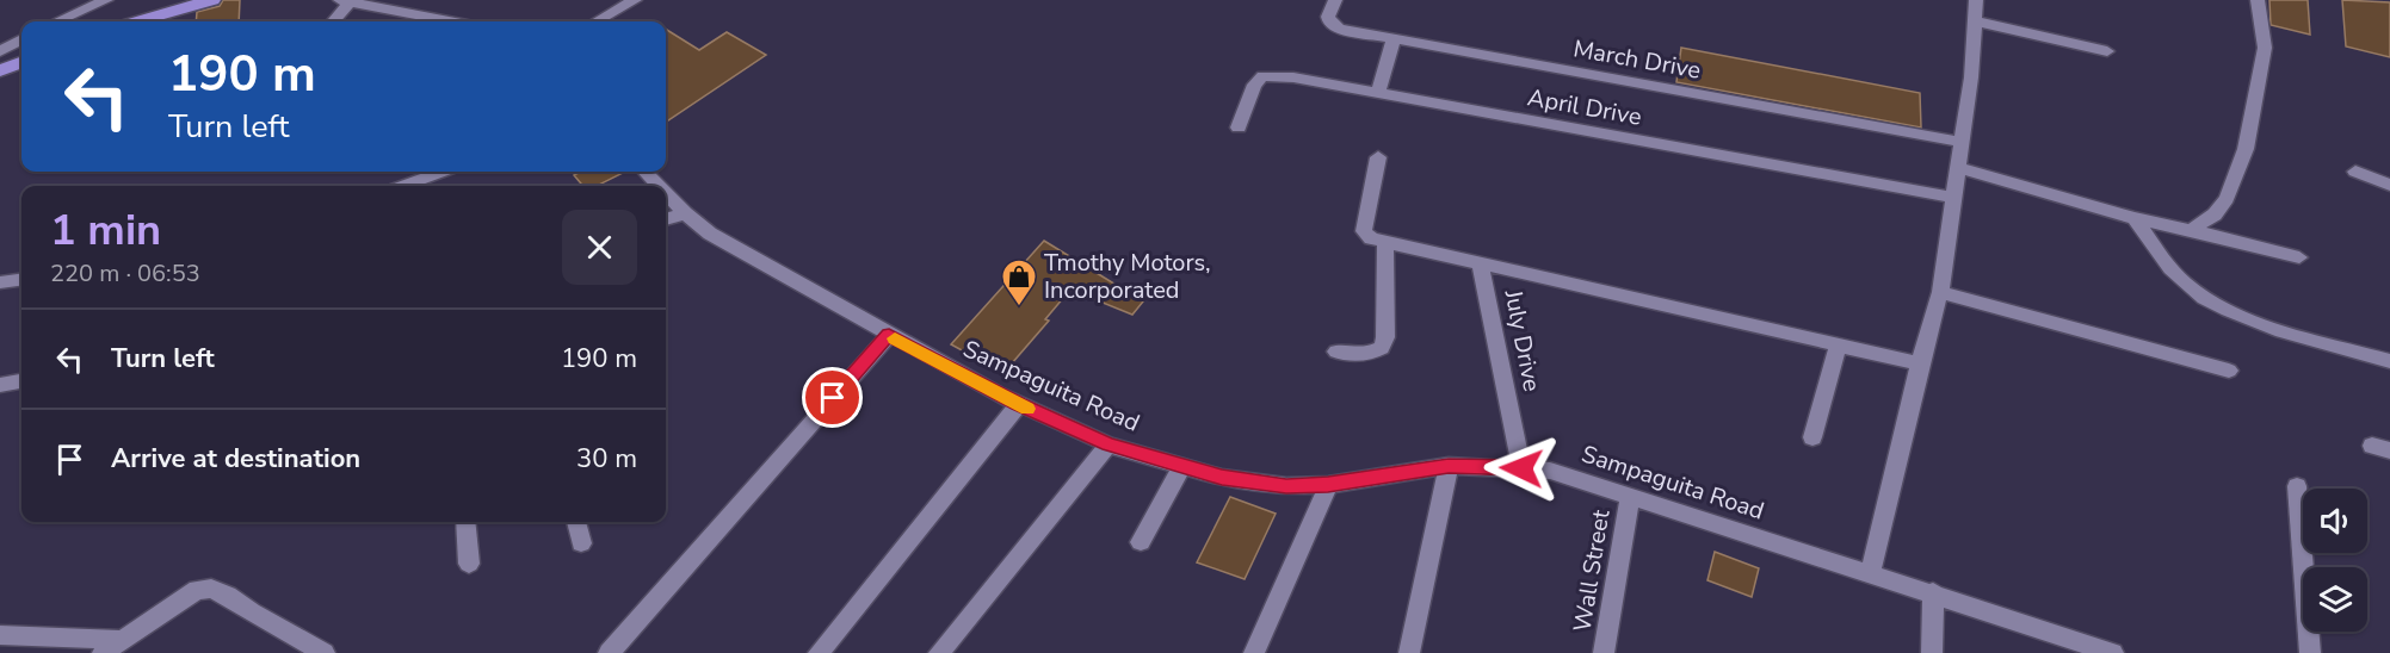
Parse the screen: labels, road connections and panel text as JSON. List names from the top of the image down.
{
  "streets": {
    "street": [
      "March Drive",
      "April Drive",
      "July Drive",
      "Sampaguita Road",
      "Wall Street"
    ]
  },
  "crossings": [
    ["July Drive", "Sampaguita Road"],
    ["Sampaguita Road", "Wall Street"]
  ],
  "places": {
    "shop": ["Tmothy Motors, Incorporated"]
  },
  "page": {
    "turn": ["190 m", "Turn left"],
    "heading": ["1 min", "220 m · 06:53"],
    "list": [
      {
        "name": "Turn left",
        "value": "190 m"
      },
      {
        "name": "Arrive at destination",
        "value": "30 m"
      }
    ]
  }
}
